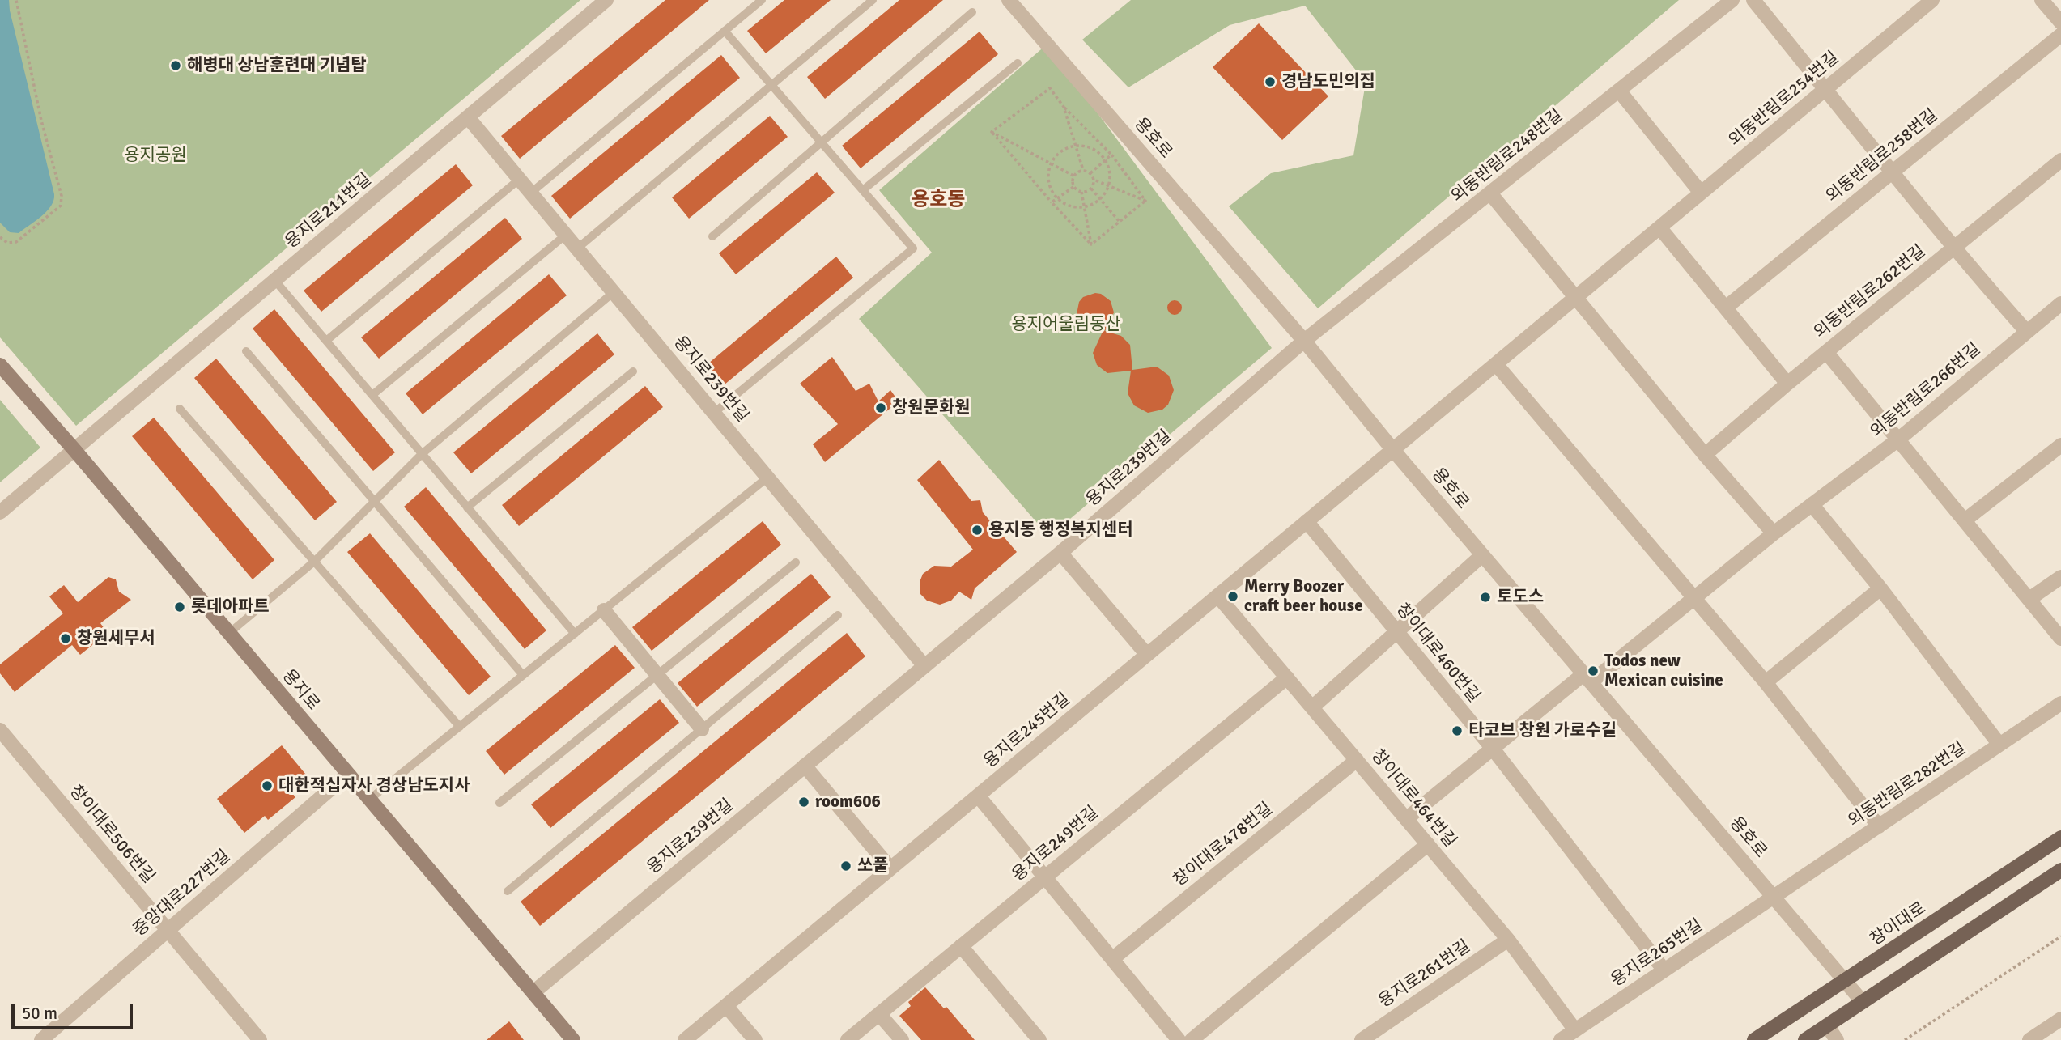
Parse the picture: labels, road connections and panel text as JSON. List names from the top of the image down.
{
  "streets": {
    "main road": ["용지로", "창이대로"],
    "street": [
      "외동반림로254번길",
      "용호로",
      "외동반림로248번길",
      "외동반림로258번길",
      "용지로211번길",
      "외동반림로262번길",
      "용지로239번길",
      "외동반림로266번길",
      "창이대로460번길",
      "용지로245번길",
      "외동반림로282번길",
      "창이대로464번길",
      "창이대로506번길",
      "용지로249번길",
      "창이대로478번길",
      "중앙대로227번길",
      "용지로265번길",
      "용지로261번길"
    ]
  },
  "crossings": [
    ["외동반림로254번길", "용호로"],
    ["외동반림로254번길", "용지로245번길"],
    ["용호로", "외동반림로248번길"],
    ["용호로", "용지로239번길"],
    ["용호로", "외동반림로266번길"],
    ["용호로", "용지로245번길"],
    ["용호로", "외동반림로282번길"],
    ["용호로", "창이대로"],
    ["용호로", "용지로265번길"],
    ["외동반림로248번길", "용지로239번길"],
    ["용지로211번길", "용지로239번길"],
    ["용지로211번길", "용지로"],
    ["용지로239번길", "용지로"],
    ["외동반림로266번길", "창이대로460번길"],
    ["외동반림로266번길", "창이대로464번길"],
    ["창이대로460번길", "용지로245번길"],
    ["창이대로460번길", "용지로265번길"],
    ["용지로", "중앙대로227번길"],
    ["용지로245번길", "창이대로464번길"],
    ["외동반림로282번길", "용지로265번길"],
    ["창이대로464번길", "용지로249번길"],
    ["창이대로464번길", "창이대로478번길"],
    ["창이대로464번길", "용지로265번길"],
    ["창이대로464번길", "용지로261번길"],
    ["창이대로506번길", "중앙대로227번길"]
  ],
  "districts": ["용호동"],
  "parks": ["용지공원", "용지어울림동산"],
  "places": [
    "해병대 상남훈련대 기념탑",
    "경남도민의집",
    "창원문화원",
    "용지동 행정복지센터",
    "Merry Boozer craft beer house",
    "토도스",
    "롯데아파트",
    "창원세무서",
    "Todos new Mexican cuisine",
    "타코브 창원 가로수길",
    "대한적십자사 경상남도지사",
    "room606",
    "쏘풀"
  ],
  "scale_bar": "50 m"
}
